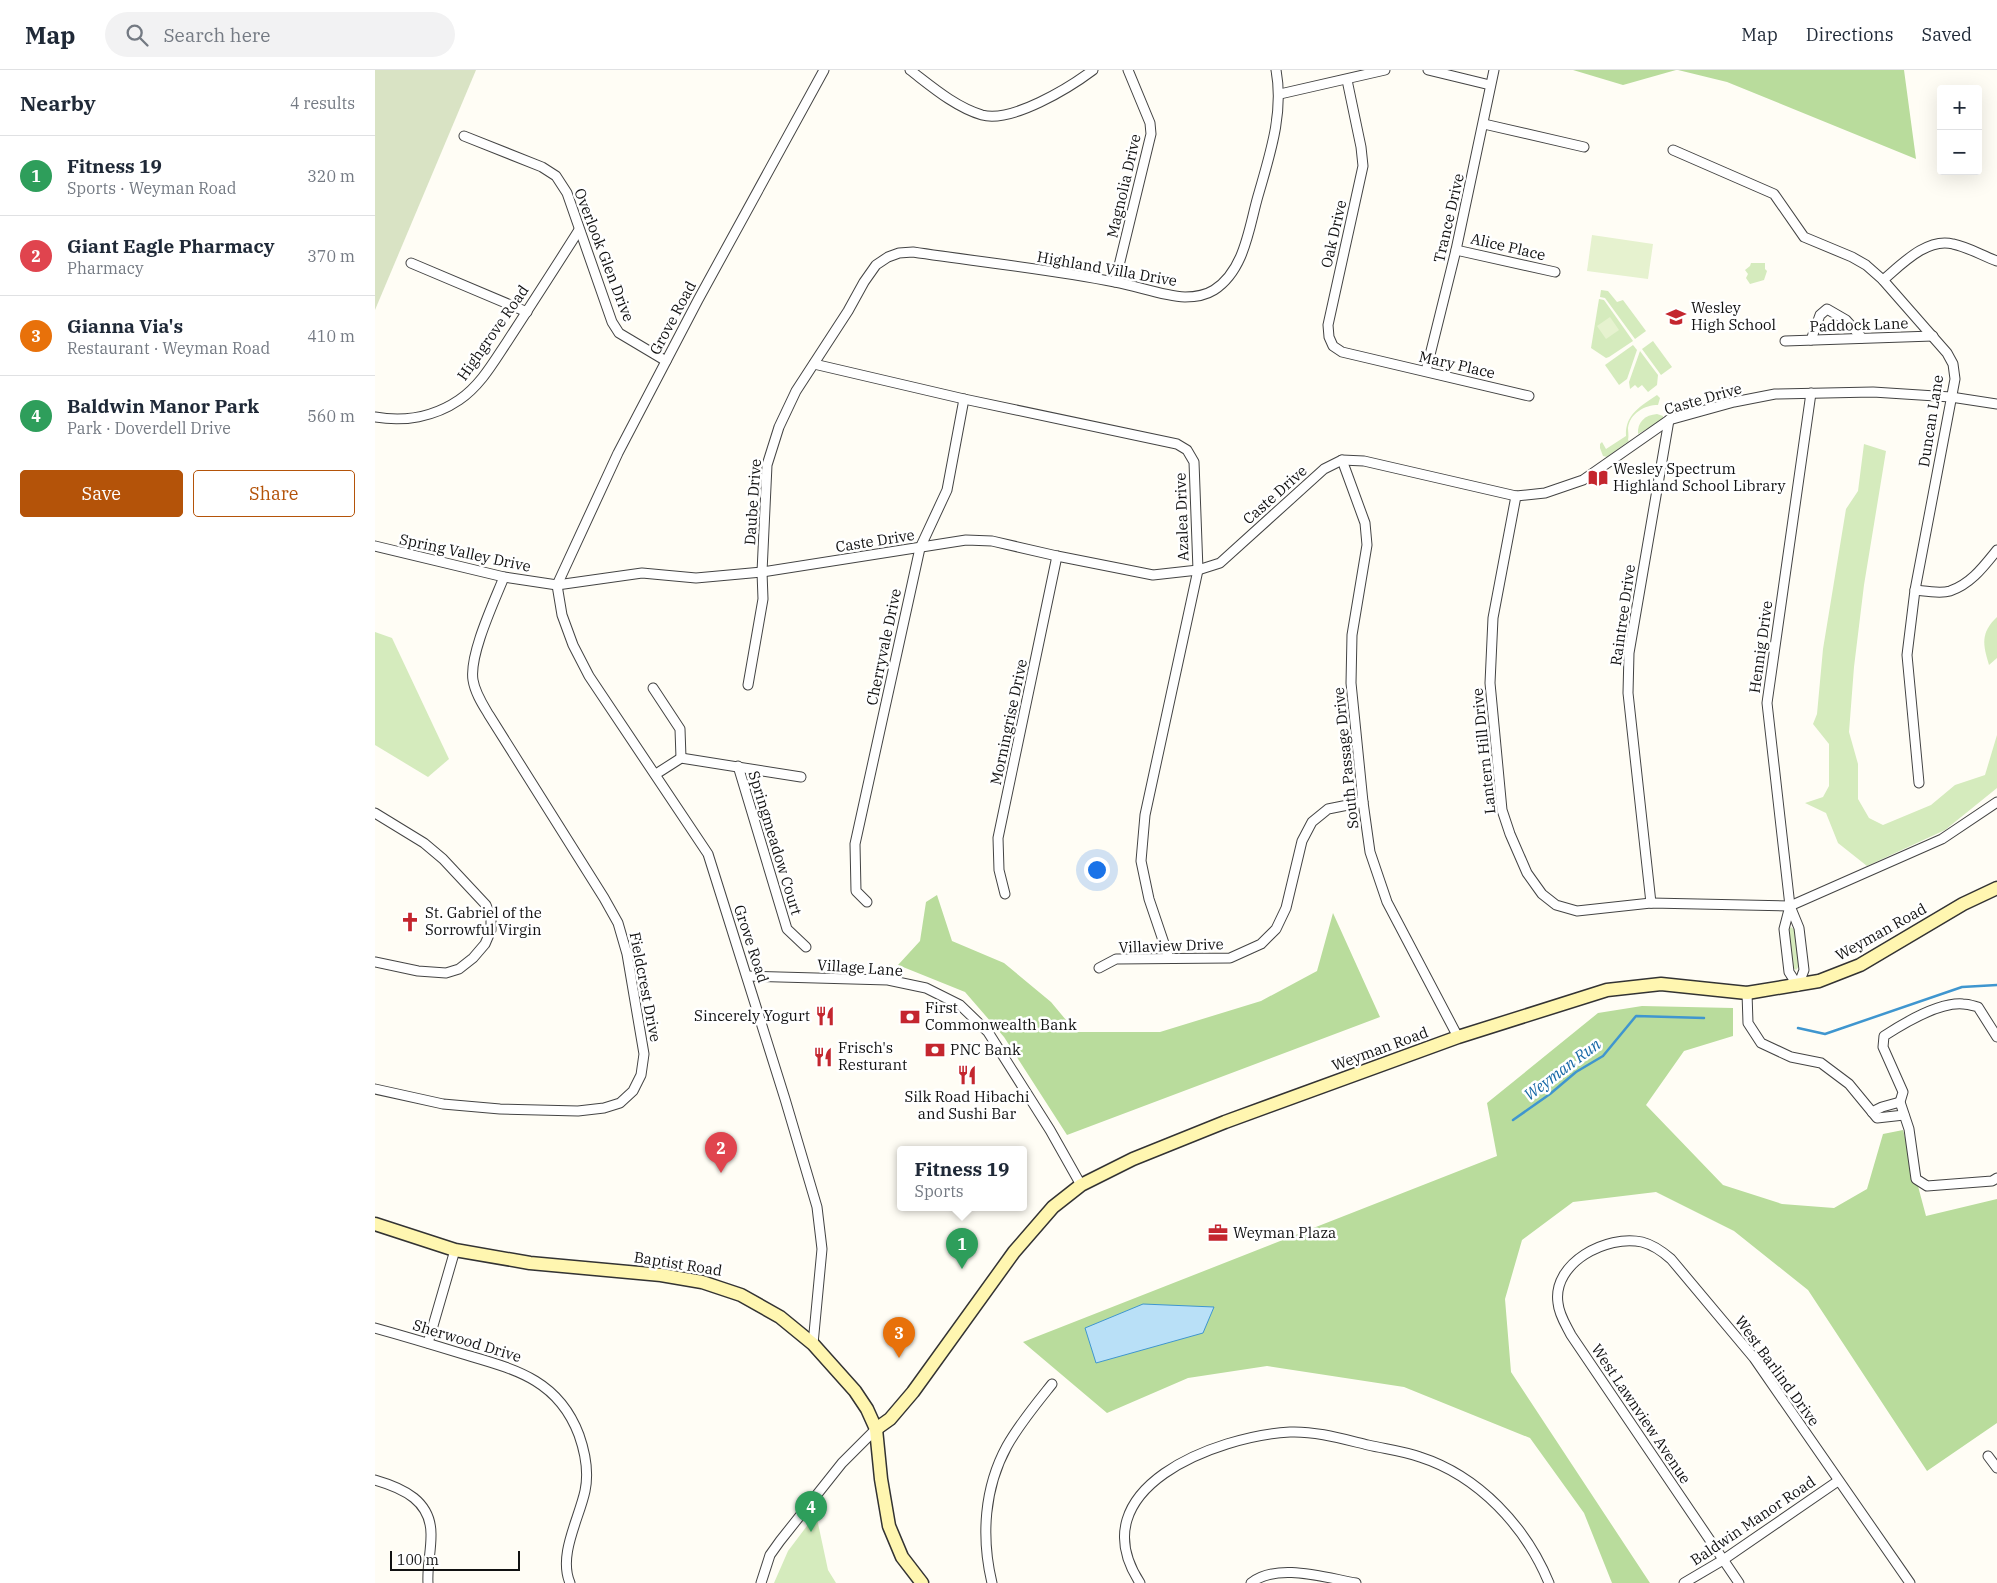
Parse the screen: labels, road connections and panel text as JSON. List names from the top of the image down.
{
  "streets": {
    "street": [
      "Magnolia Drive",
      "Trance Drive",
      "Oak Drive",
      "Alice Place",
      "Overlook Glen Drive",
      "Highland Villa Drive",
      "Grove Road",
      "Paddock Lane",
      "Highgrove Road",
      "Mary Place",
      "Caste Drive",
      "Duncan Lane",
      "Daube Drive",
      "Azalea Drive",
      "Spring Valley Drive",
      "Raintree Drive",
      "Cherryvale Drive",
      "Hennig Drive",
      "Morningrise Drive",
      "Lantern Hill Drive",
      "South Passage Drive",
      "Springmeadow Court",
      "Weyman Road",
      "Villaview Drive",
      "Village Lane",
      "Fieldcrest Drive",
      "Baptist Road",
      "Sherwood Drive",
      "West Barlind Drive",
      "West Lawnview Avenue",
      "Baldwin Manor Road"
    ]
  },
  "crossings": [
    ["Magnolia Drive", "Highland Villa Drive"],
    ["Trance Drive", "Alice Place"],
    ["Trance Drive", "Mary Place"],
    ["Oak Drive", "Mary Place"],
    ["Overlook Glen Drive", "Grove Road"],
    ["Overlook Glen Drive", "Highgrove Road"],
    ["Highland Villa Drive", "Daube Drive"],
    ["Grove Road", "Caste Drive"],
    ["Grove Road", "Spring Valley Drive"],
    ["Grove Road", "Village Lane"],
    ["Grove Road", "Baptist Road"],
    ["Paddock Lane", "Duncan Lane"],
    ["Caste Drive", "Duncan Lane"],
    ["Caste Drive", "Daube Drive"],
    ["Caste Drive", "Azalea Drive"],
    ["Caste Drive", "Spring Valley Drive"],
    ["Caste Drive", "Raintree Drive"],
    ["Caste Drive", "Cherryvale Drive"],
    ["Caste Drive", "Hennig Drive"],
    ["Caste Drive", "Morningrise Drive"],
    ["Caste Drive", "Lantern Hill Drive"],
    ["Caste Drive", "South Passage Drive"],
    ["Daube Drive", "Azalea Drive"],
    ["Azalea Drive", "Cherryvale Drive"],
    ["Azalea Drive", "Villaview Drive"],
    ["Spring Valley Drive", "Fieldcrest Drive"],
    ["Raintree Drive", "Lantern Hill Drive"],
    ["Hennig Drive", "Lantern Hill Drive"],
    ["Hennig Drive", "Weyman Road"],
    ["South Passage Drive", "Weyman Road"],
    ["South Passage Drive", "Villaview Drive"],
    ["Weyman Road", "Village Lane"],
    ["Weyman Road", "Baptist Road"],
    ["West Barlind Drive", "West Lawnview Avenue"],
    ["West Barlind Drive", "Baldwin Manor Road"],
    ["West Lawnview Avenue", "Baldwin Manor Road"]
  ],
  "water": ["Weyman Run"],
  "places": {
    "school or university": ["Wesley High School"],
    "library": ["Wesley Spectrum Highland School Library"],
    "church": ["St. Gabriel of the Sorrowful Virgin"],
    "restaurant": ["Sincerely Yogurt", "Frisch's Resturant", "Silk Road Hibachi and Sushi Bar"],
    "bank": ["First Commonwealth Bank", "PNC Bank"],
    "office": ["Weyman Plaza"]
  },
  "scale_bar": "100 m",
  "page": {
    "header": "Map",
    "search": "Search here",
    "nav": ["Map", "Directions", "Saved"],
    "heading": ["Nearby", "4 results"],
    "map_buttons": ["+", "−"],
    "list": [
      {
        "mark": "1",
        "name": "Fitness 19",
        "note": "Sports · Weyman Road",
        "value": "320 m"
      },
      {
        "mark": "2",
        "name": "Giant Eagle Pharmacy",
        "note": "Pharmacy",
        "value": "370 m"
      },
      {
        "mark": "3",
        "name": "Gianna Via's",
        "note": "Restaurant · Weyman Road",
        "value": "410 m"
      },
      {
        "mark": "4",
        "name": "Baldwin Manor Park",
        "note": "Park · Doverdell Drive",
        "value": "560 m"
      }
    ],
    "buttons": ["Save", "Share"],
    "pins": [
      "2",
      "1",
      "3",
      "4"
    ],
    "popup": ["Fitness 19", "Sports"],
    "scale": "100 m"
  }
}
